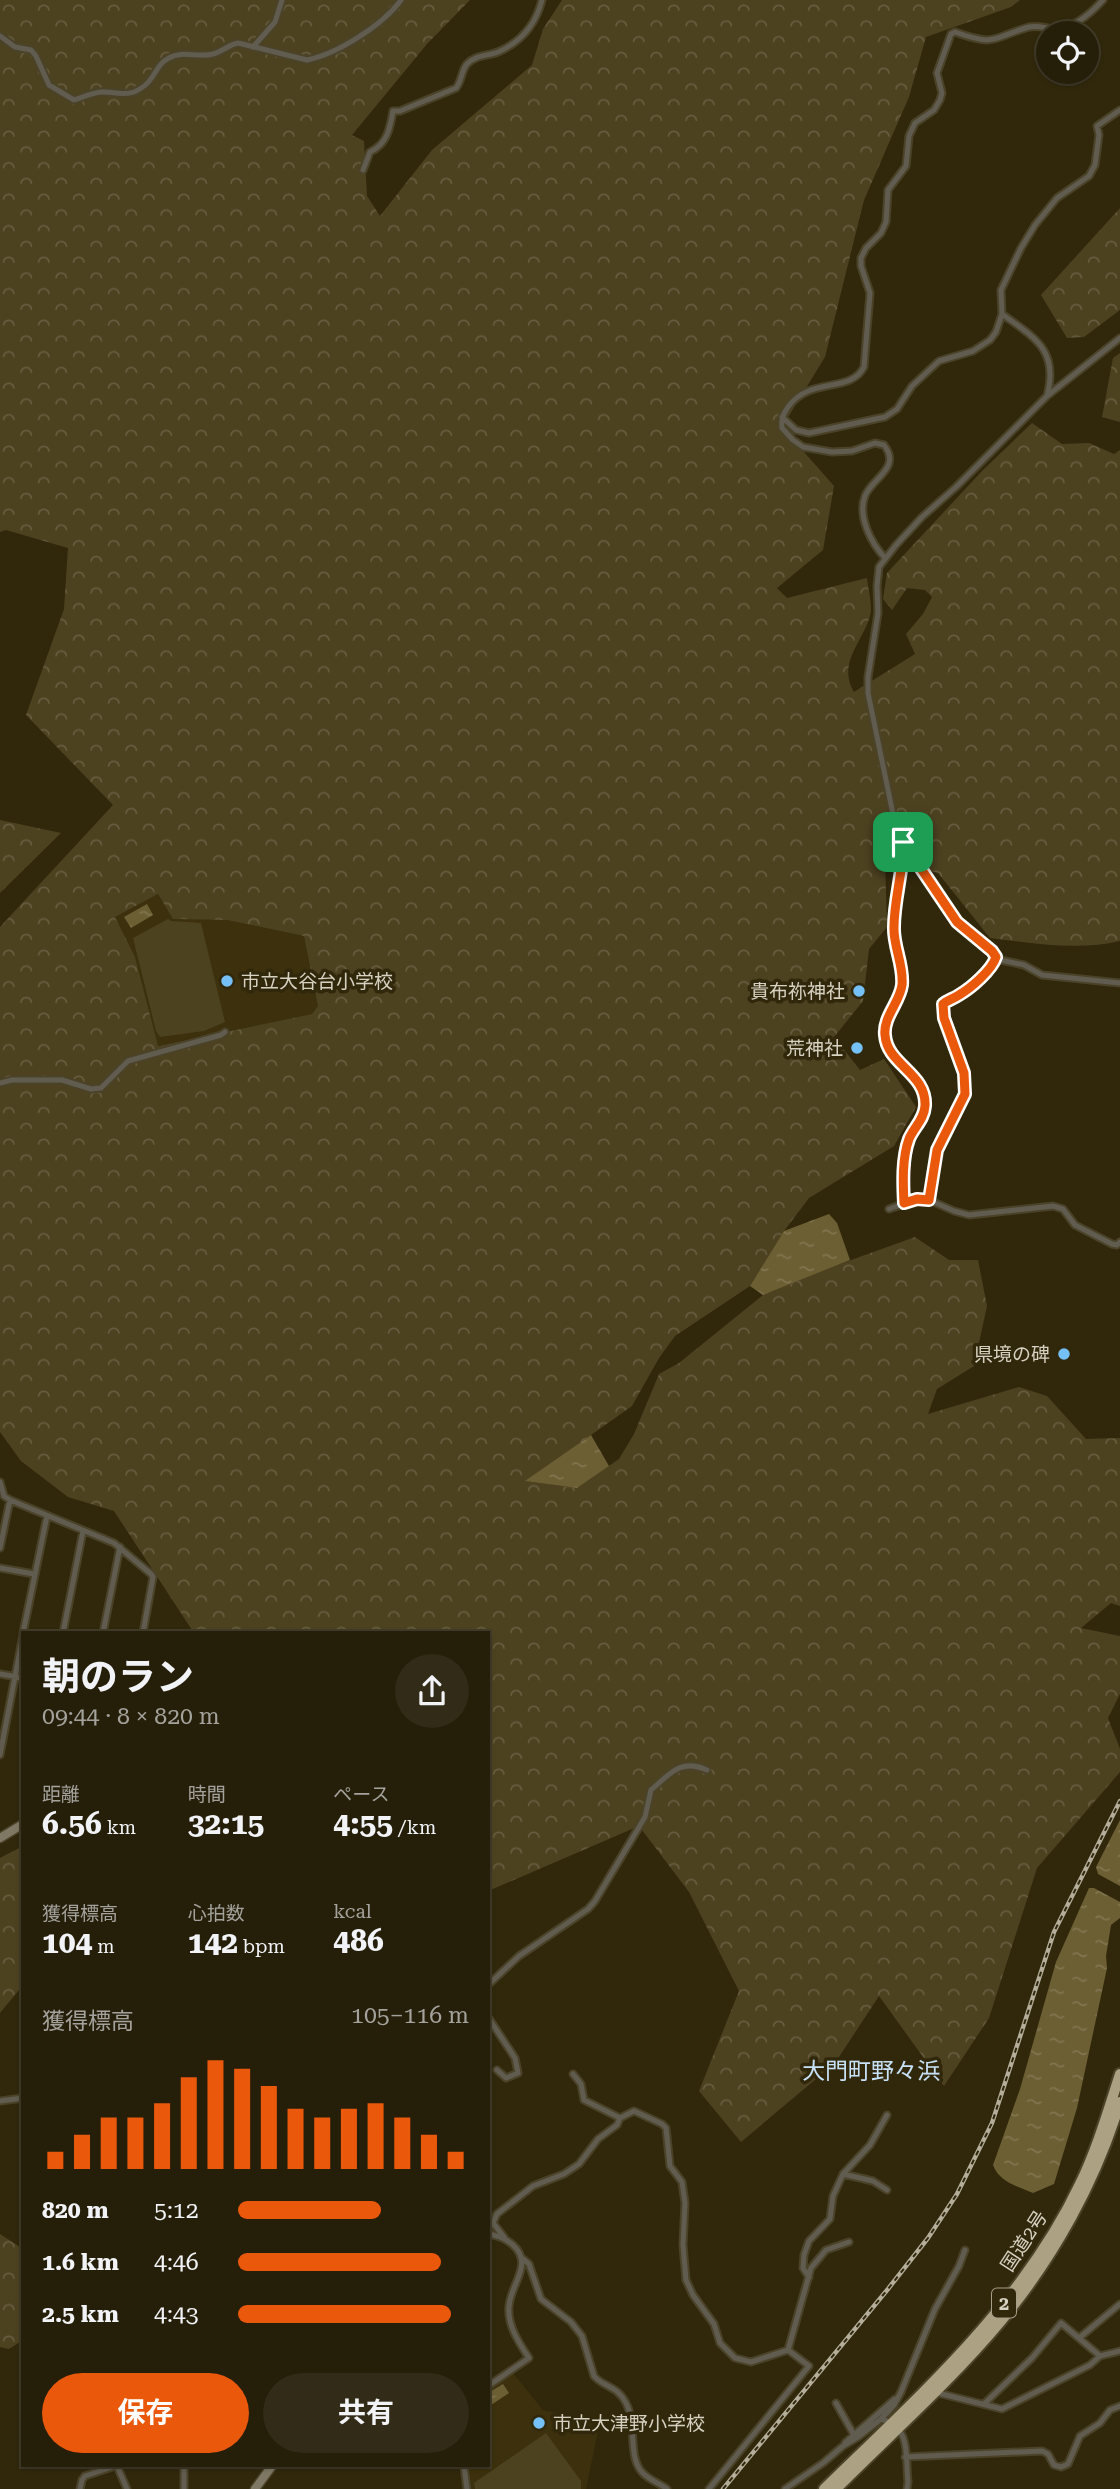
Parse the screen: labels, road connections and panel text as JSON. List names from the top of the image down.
{
  "streets": {
    "highway": ["国道2号", "2"]
  },
  "districts": ["大門町野々浜"],
  "places": [
    "市立大谷台小学校",
    "貴布祢神社",
    "荒神社",
    "県境の碑",
    "市立大津野小学校"
  ],
  "page": {
    "heading": ["朝のラン", "09:44 · 8 × 820 m"],
    "stats": [
      ["距離", "6.56 km"],
      ["時間", "32:15"],
      ["ペース", "4:55 /km"],
      ["獲得標高", "104 m"],
      ["心拍数", "142 bpm"],
      ["kcal", "486"]
    ],
    "chart": ["獲得標高", "105–116 m"],
    "list": [
      {
        "name": "820 m",
        "note": "5:12"
      },
      {
        "name": "1.6 km",
        "note": "4:46"
      },
      {
        "name": "2.5 km",
        "note": "4:43"
      }
    ],
    "buttons": ["保存", "共有"]
  }
}
